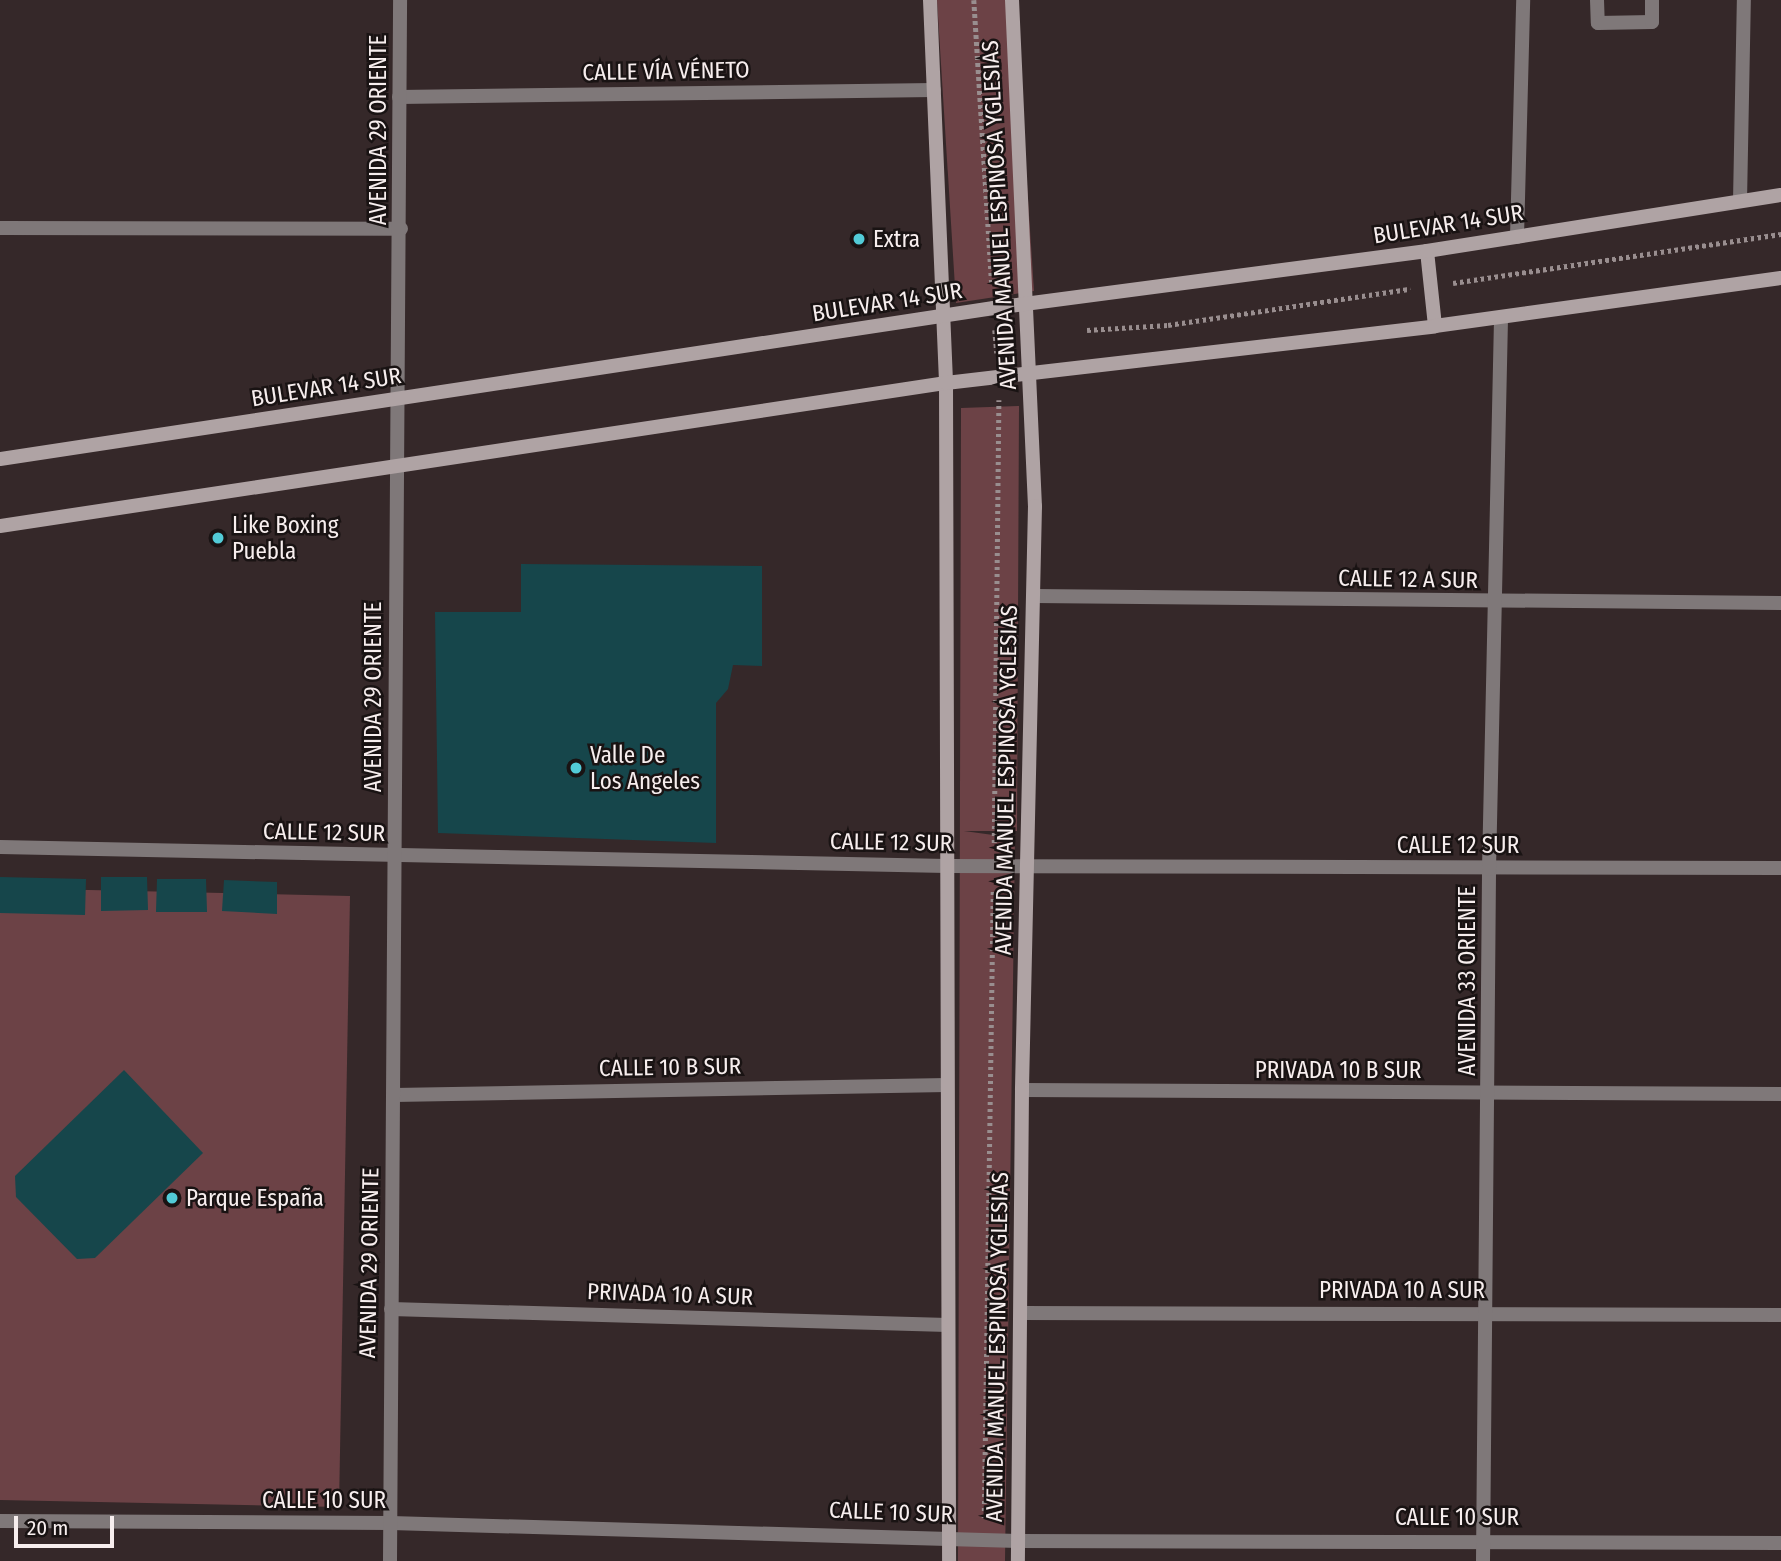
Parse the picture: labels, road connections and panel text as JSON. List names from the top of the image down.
{
  "streets": {
    "main road": ["AVENIDA MANUEL ESPINOSA YGLESIAS", "BULEVAR 14 SUR"],
    "street": [
      "CALLE VÍA VÉNETO",
      "AVENIDA 29 ORIENTE",
      "CALLE 12 A SUR",
      "CALLE 12 SUR",
      "AVENIDA 33 ORIENTE",
      "CALLE 10 B SUR",
      "PRIVADA 10 B SUR",
      "PRIVADA 10 A SUR",
      "CALLE 10 SUR"
    ]
  },
  "crossings": [
    ["CALLE VÍA VÉNETO", "AVENIDA 29 ORIENTE"],
    ["CALLE VÍA VÉNETO", "AVENIDA MANUEL ESPINOSA YGLESIAS"],
    ["AVENIDA 29 ORIENTE", "BULEVAR 14 SUR"],
    ["AVENIDA 29 ORIENTE", "CALLE 12 SUR"],
    ["AVENIDA 29 ORIENTE", "CALLE 10 B SUR"],
    ["AVENIDA 29 ORIENTE", "PRIVADA 10 A SUR"],
    ["AVENIDA 29 ORIENTE", "CALLE 10 SUR"],
    ["AVENIDA MANUEL ESPINOSA YGLESIAS", "BULEVAR 14 SUR"],
    ["AVENIDA MANUEL ESPINOSA YGLESIAS", "CALLE 12 A SUR"],
    ["AVENIDA MANUEL ESPINOSA YGLESIAS", "CALLE 12 SUR"],
    ["AVENIDA MANUEL ESPINOSA YGLESIAS", "CALLE 10 B SUR"],
    ["AVENIDA MANUEL ESPINOSA YGLESIAS", "PRIVADA 10 B SUR"],
    ["AVENIDA MANUEL ESPINOSA YGLESIAS", "PRIVADA 10 A SUR"],
    ["AVENIDA MANUEL ESPINOSA YGLESIAS", "CALLE 10 SUR"],
    ["CALLE 12 A SUR", "AVENIDA 33 ORIENTE"],
    ["CALLE 12 SUR", "AVENIDA 33 ORIENTE"],
    ["AVENIDA 33 ORIENTE", "PRIVADA 10 B SUR"],
    ["AVENIDA 33 ORIENTE", "PRIVADA 10 A SUR"],
    ["AVENIDA 33 ORIENTE", "CALLE 10 SUR"]
  ],
  "places": [
    "Extra",
    "Like Boxing Puebla",
    "Valle De Los Angeles",
    "Parque España"
  ],
  "scale_bar": "20 m"
}
